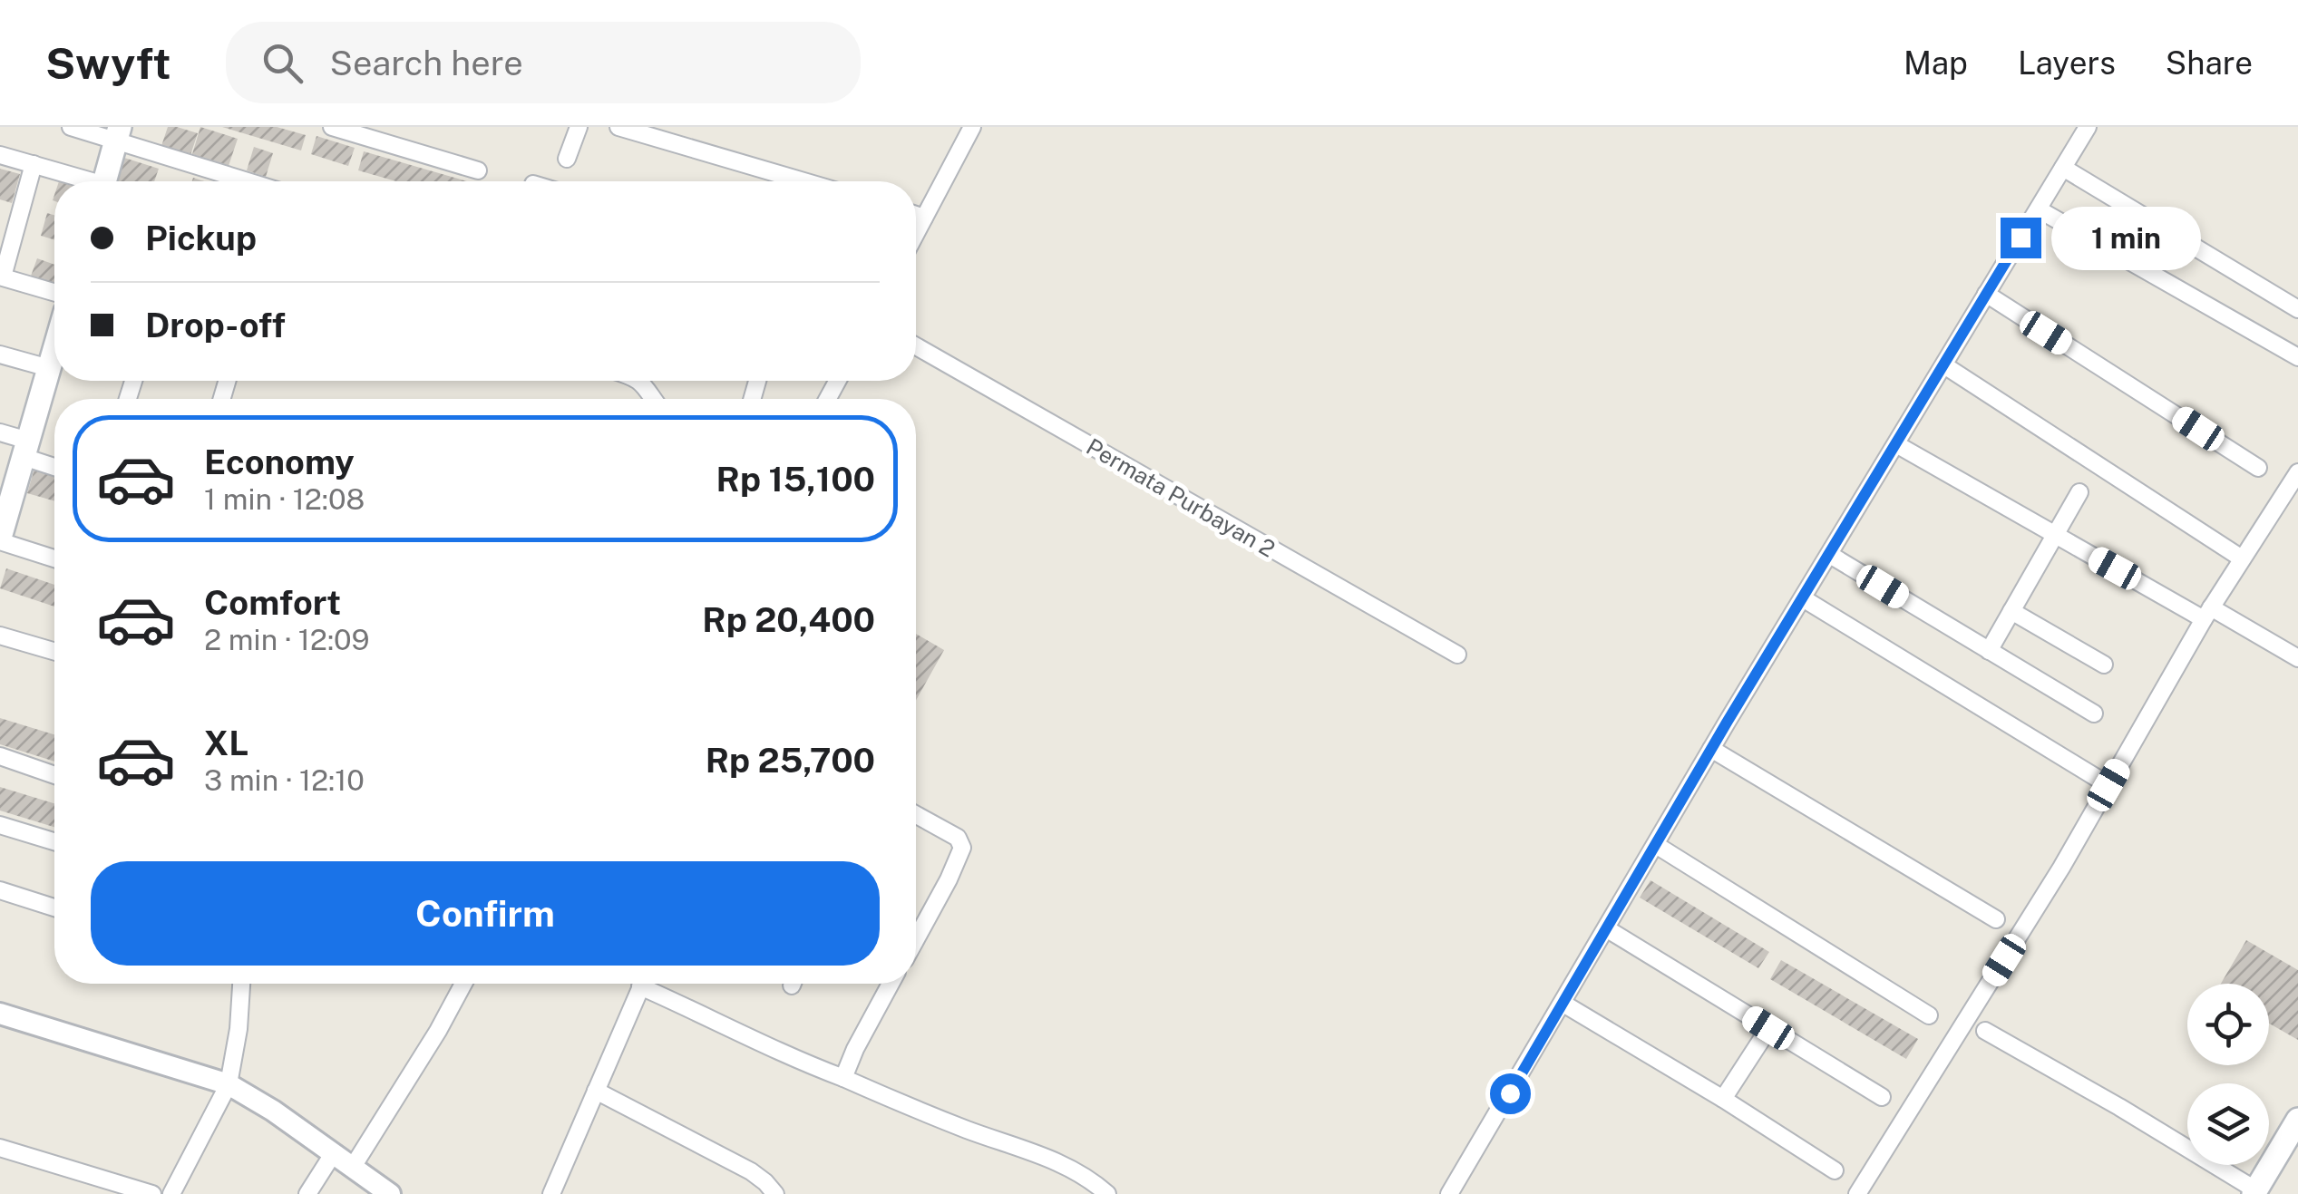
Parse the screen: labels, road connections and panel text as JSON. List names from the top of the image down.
{
  "streets": {
    "street": ["Permata Purbayan 2"]
  },
  "page": {
    "header": "Swyft",
    "search": "Search here",
    "nav": ["Map", "Layers", "Share"],
    "banner": ["Pickup", "Drop-off"],
    "bubble": "1 min",
    "list": [
      {
        "name": "Economy",
        "note": "1 min · 12:08",
        "value": "Rp 15,100"
      },
      {
        "name": "Comfort",
        "note": "2 min · 12:09",
        "value": "Rp 20,400"
      },
      {
        "name": "XL",
        "note": "3 min · 12:10",
        "value": "Rp 25,700"
      }
    ],
    "buttons": "Confirm"
  }
}
